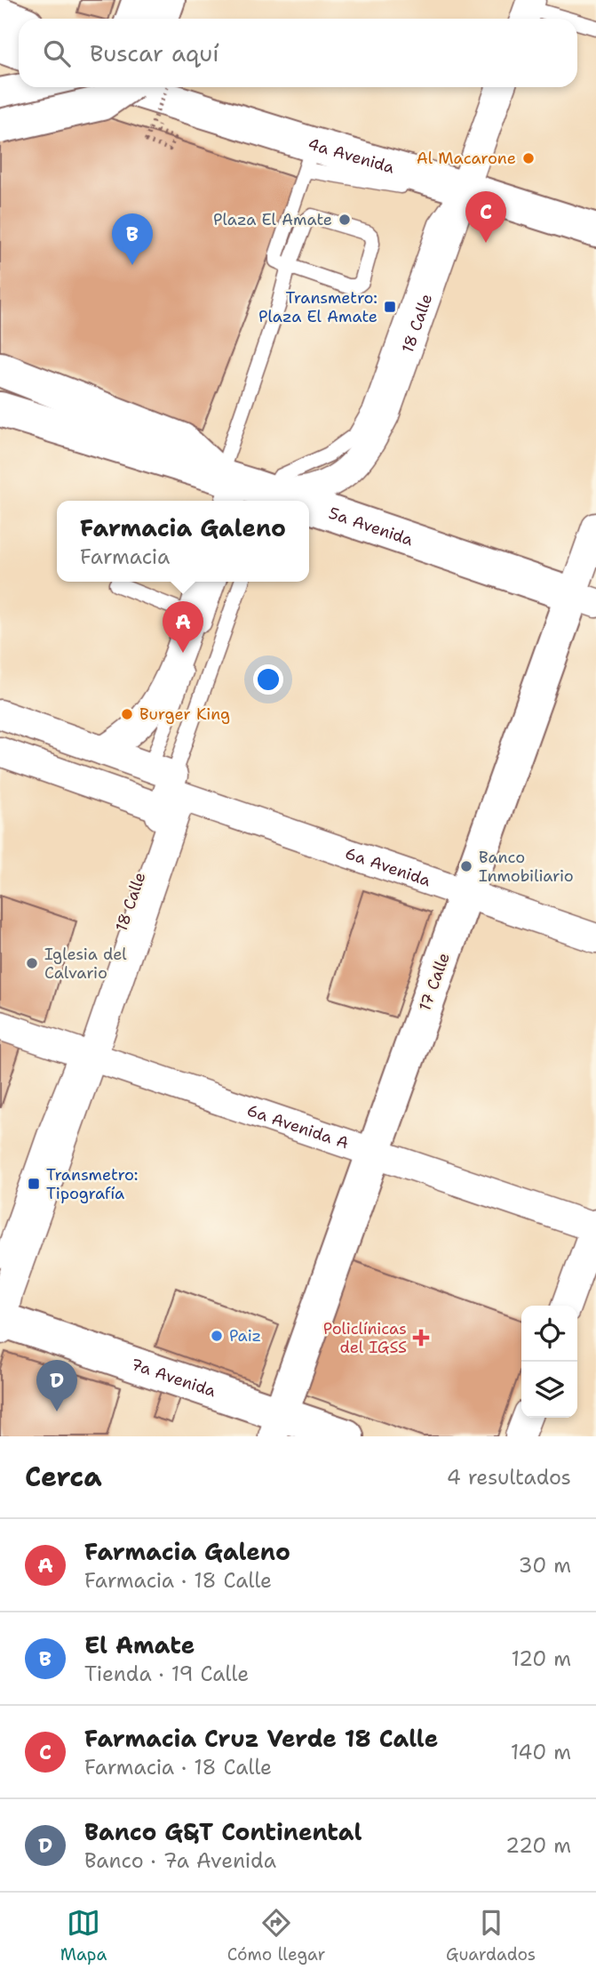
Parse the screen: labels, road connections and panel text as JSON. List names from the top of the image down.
{
  "streets": {
    "main road": [
      "4a Avenida",
      "5a Avenida",
      "17 Calle",
      "7a Avenida"
    ],
    "street": ["18 Calle", "6a Avenida", "6a Avenida A"]
  },
  "crossings": [
    ["4a Avenida", "18 Calle"],
    ["18 Calle", "5a Avenida"],
    ["18 Calle", "6a Avenida"],
    ["18 Calle", "6a Avenida A"],
    ["18 Calle", "7a Avenida"],
    ["5a Avenida", "17 Calle"],
    ["6a Avenida", "17 Calle"],
    ["17 Calle", "6a Avenida A"],
    ["17 Calle", "7a Avenida"]
  ],
  "places": {
    "other": [
      "Al Macarone",
      "Plaza El Amate",
      "Burger King",
      "Banco Inmobiliario",
      "Iglesia del Calvario",
      "Paiz"
    ],
    "transit": ["Transmetro: Plaza El Amate", "Transmetro: Tipografía"],
    "health": ["Policlínicas del IGSS"]
  },
  "page": {
    "search": "Buscar aquí",
    "pins": [
      "C",
      "B",
      "A",
      "D"
    ],
    "popup": ["Farmacia Galeno", "Farmacia"],
    "heading": ["Cerca", "4 resultados"],
    "list": [
      {
        "mark": "A",
        "name": "Farmacia Galeno",
        "note": "Farmacia · 18 Calle",
        "value": "30 m"
      },
      {
        "mark": "B",
        "name": "El Amate",
        "note": "Tienda · 19 Calle",
        "value": "120 m"
      },
      {
        "mark": "C",
        "name": "Farmacia Cruz Verde 18 Calle",
        "note": "Farmacia · 18 Calle",
        "value": "140 m"
      },
      {
        "mark": "D",
        "name": "Banco G&T Continental",
        "note": "Banco · 7a Avenida",
        "value": "220 m"
      }
    ],
    "nav": ["Mapa", "Cómo llegar", "Guardados"]
  }
}
